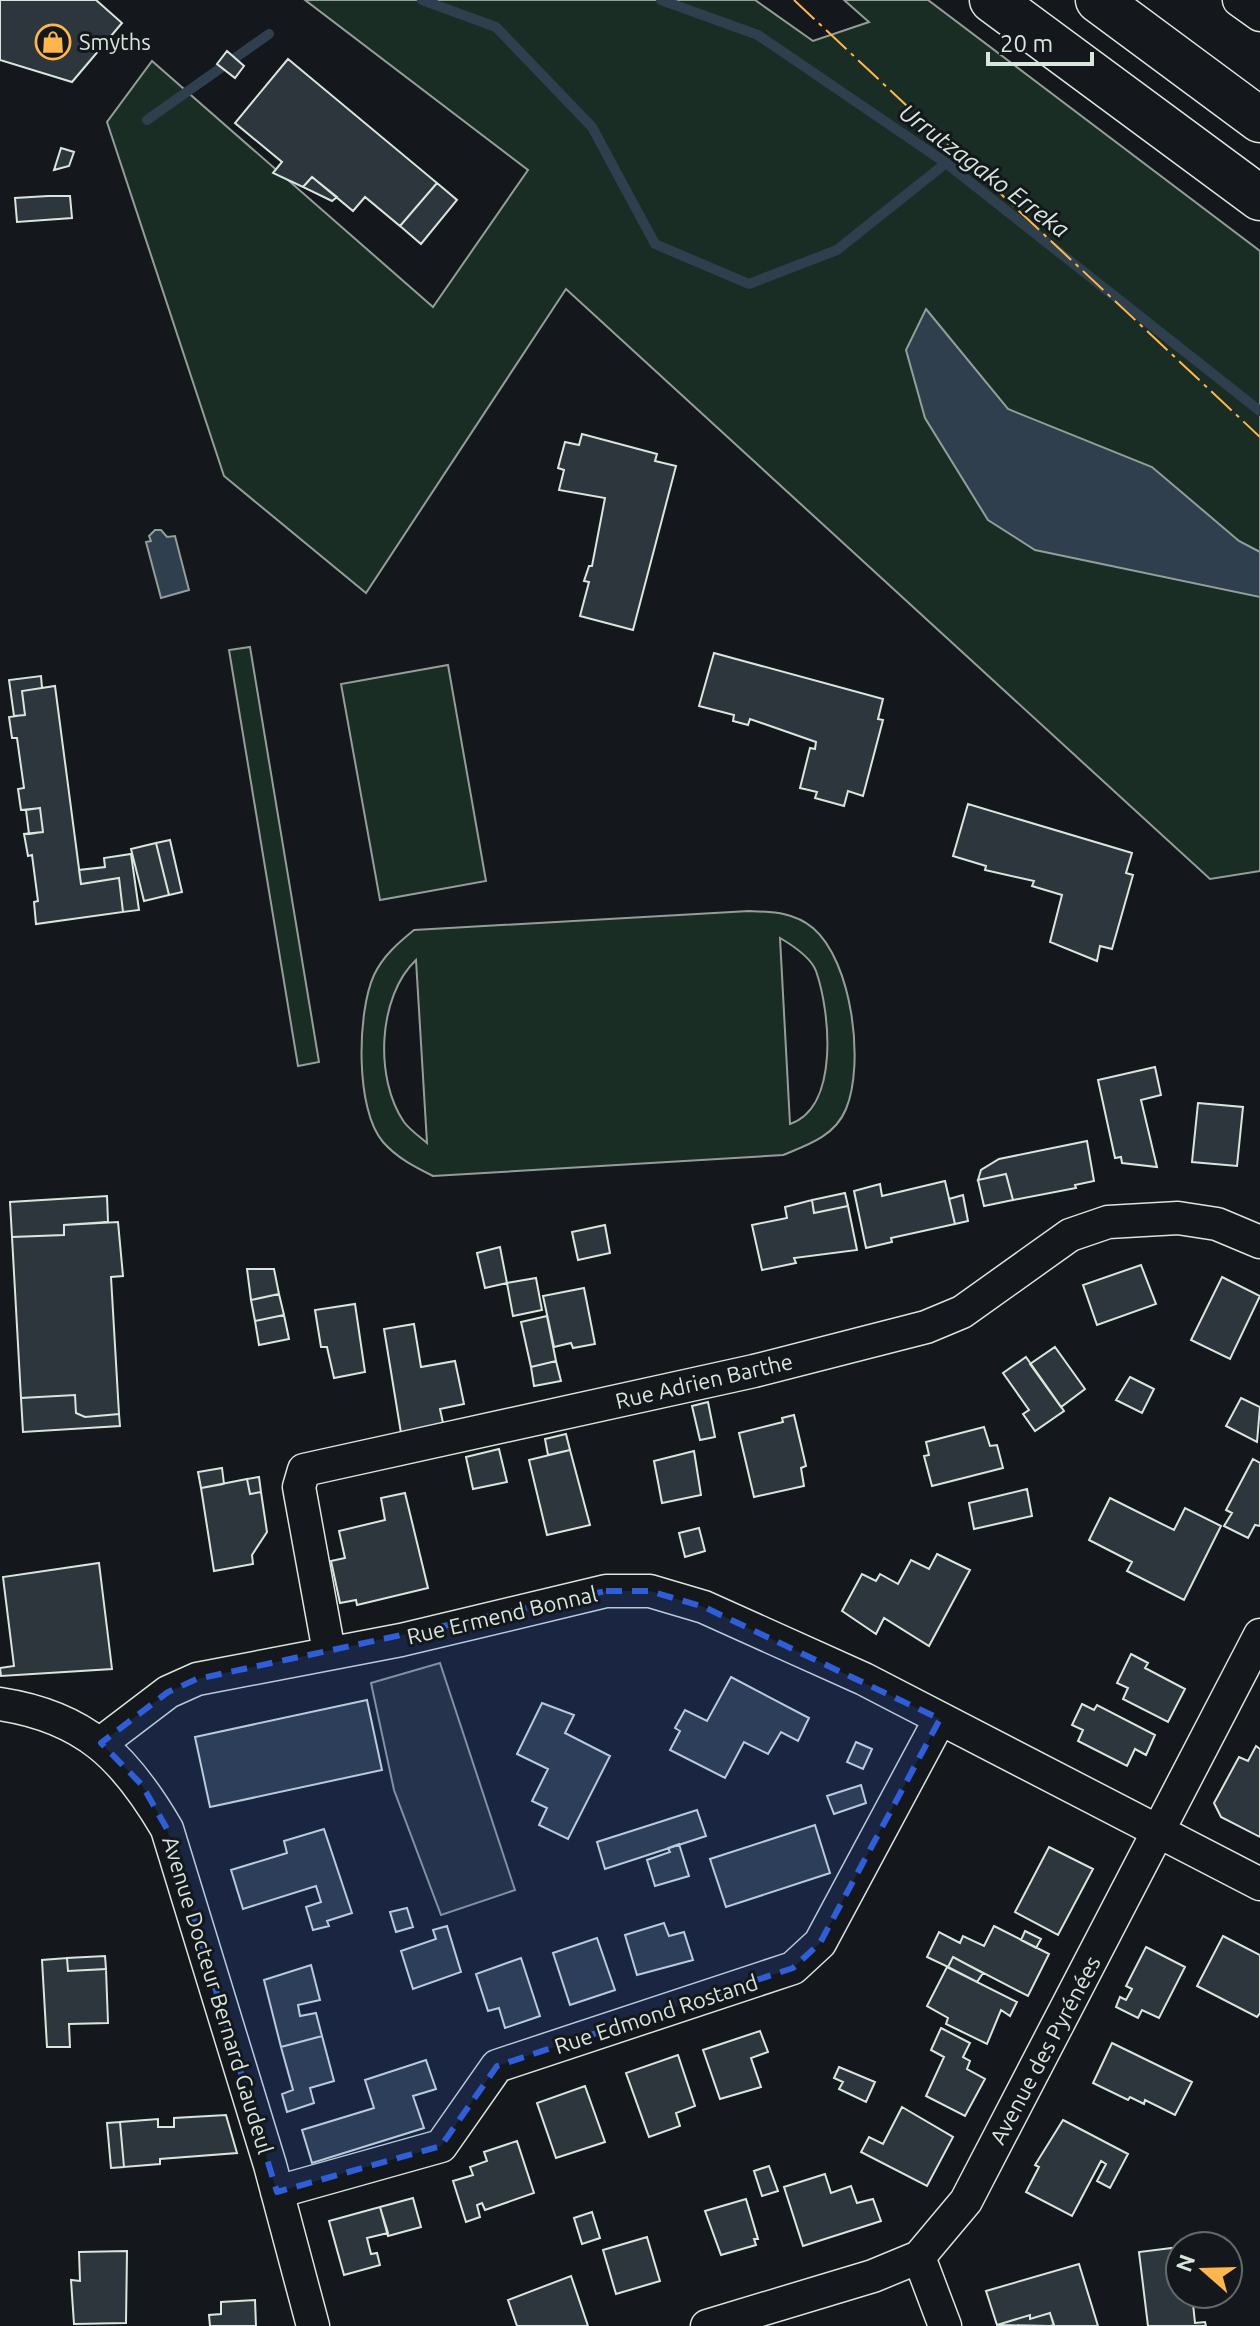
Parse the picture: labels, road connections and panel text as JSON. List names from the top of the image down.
{
  "streets": {
    "street": [
      "Rue Adrien Barthe",
      "Rue Ermend Bonnal",
      "Avenue Docteur Bernard Gaudeul",
      "Rue Edmond Rostand",
      "Avenue des Pyrénées"
    ]
  },
  "crossings": [
    ["Rue Adrien Barthe", "Rue Ermend Bonnal"],
    ["Rue Ermend Bonnal", "Avenue Docteur Bernard Gaudeul"],
    ["Rue Ermend Bonnal", "Rue Edmond Rostand"],
    ["Rue Ermend Bonnal", "Avenue des Pyrénées"],
    ["Avenue Docteur Bernard Gaudeul", "Rue Edmond Rostand"]
  ],
  "water": ["Urrutzagako Erreka"],
  "places": {
    "shop": ["Smyths"]
  },
  "scale_bar": "20 m",
  "north": "left"
}
